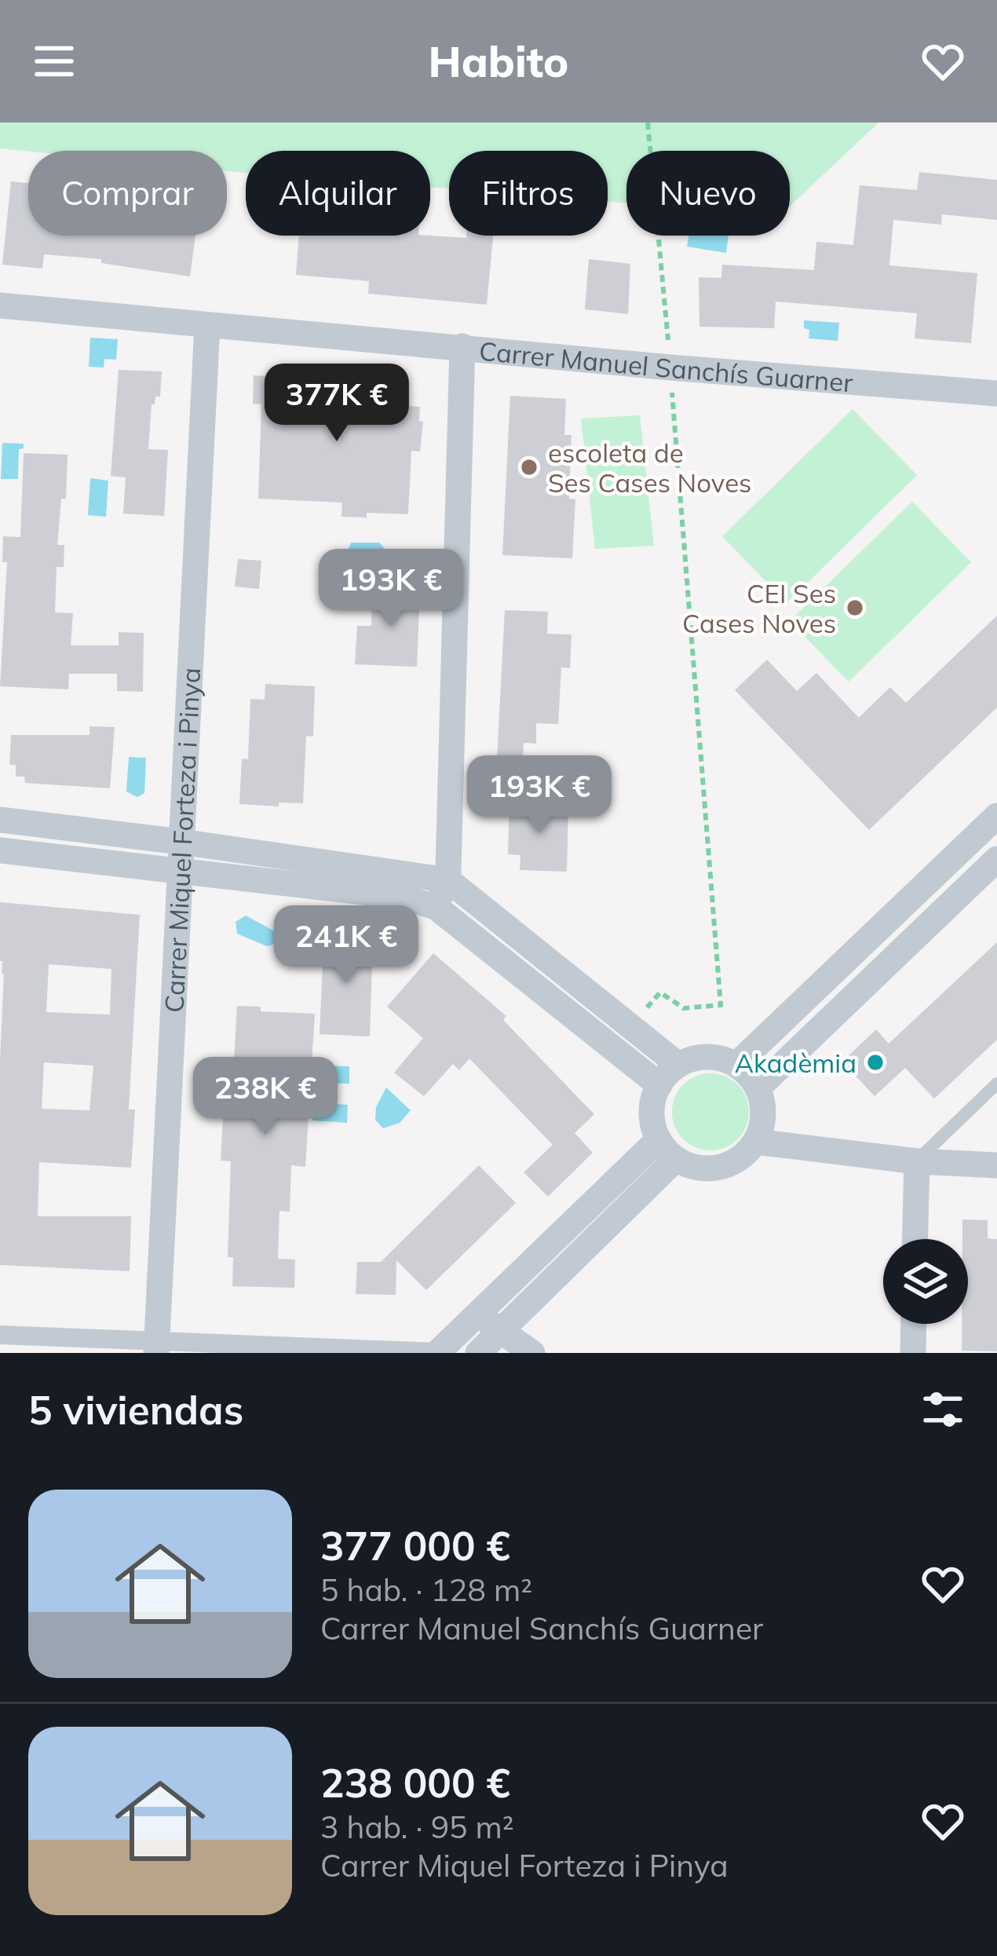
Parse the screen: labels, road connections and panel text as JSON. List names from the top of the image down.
{
  "streets": {
    "street": ["Carrer Manuel Sanchís Guarner", "Carrer Miquel Forteza i Pinya"]
  },
  "crossings": [
    ["Carrer Manuel Sanchís Guarner", "Carrer Miquel Forteza i Pinya"]
  ],
  "places": ["escoleta de Ses Cases Noves", "CEI Ses Cases Noves", "Akadèmia"],
  "page": {
    "header": "Habito",
    "chip": [
      "Comprar",
      "Alquilar",
      "Filtros",
      "Nuevo"
    ],
    "price": [
      "377K €",
      "193K €",
      "193K €",
      "241K €",
      "238K €"
    ],
    "heading": "5 viviendas",
    "list": [
      {
        "name": "377 000 €",
        "note": "5 hab. · 128 m² · Carrer Manuel Sanchís Guarner"
      },
      {
        "name": "238 000 €",
        "note": "3 hab. · 95 m² · Carrer Miquel Forteza i Pinya"
      }
    ]
  }
}
